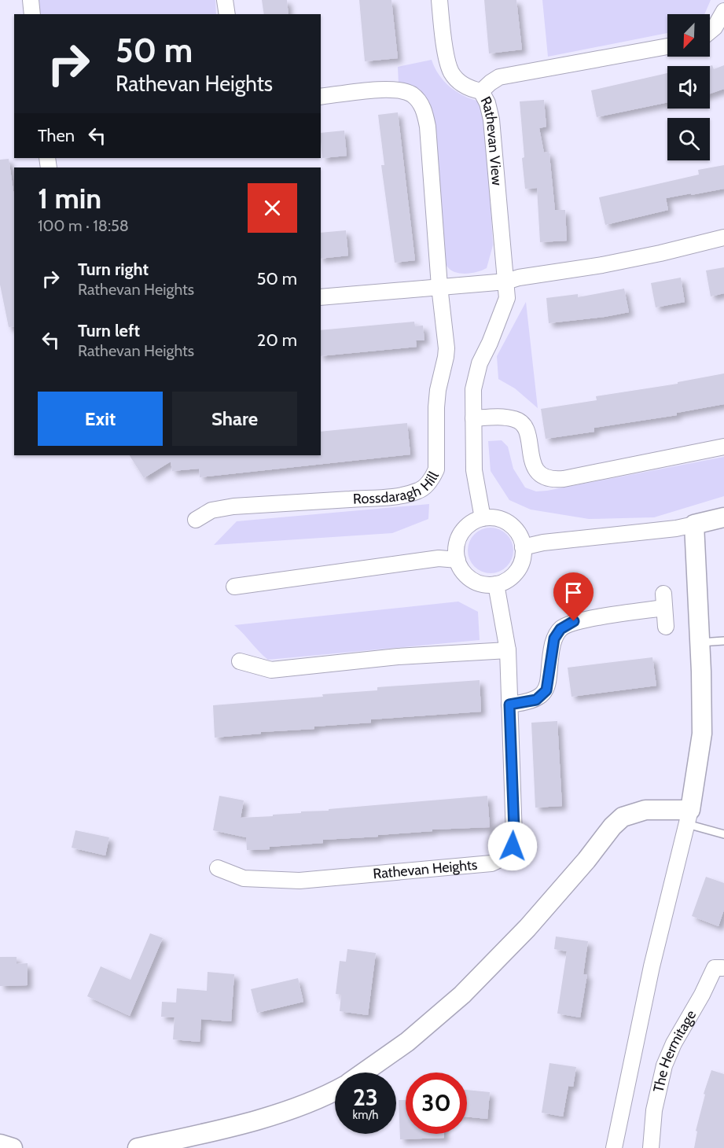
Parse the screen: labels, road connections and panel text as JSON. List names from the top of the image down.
{
  "streets": {
    "street": [
      "Rathevan View",
      "Rossdaragh Hill",
      "Rathevan Heights",
      "The Hermitage"
    ]
  },
  "crossings": [
    ["Rathevan View", "Rathevan Heights"]
  ],
  "north": "bottom left",
  "page": {
    "turn": ["50 m", "Rathevan Heights"],
    "then": "Then",
    "heading": ["1 min", "100 m · 18:58"],
    "list": [
      {
        "name": "Turn right",
        "note": "Rathevan Heights",
        "value": "50 m"
      },
      {
        "name": "Turn left",
        "note": "Rathevan Heights",
        "value": "20 m"
      }
    ],
    "buttons": ["Exit", "Share"],
    "speed": "23 km/h",
    "limit": "30"
  }
}
